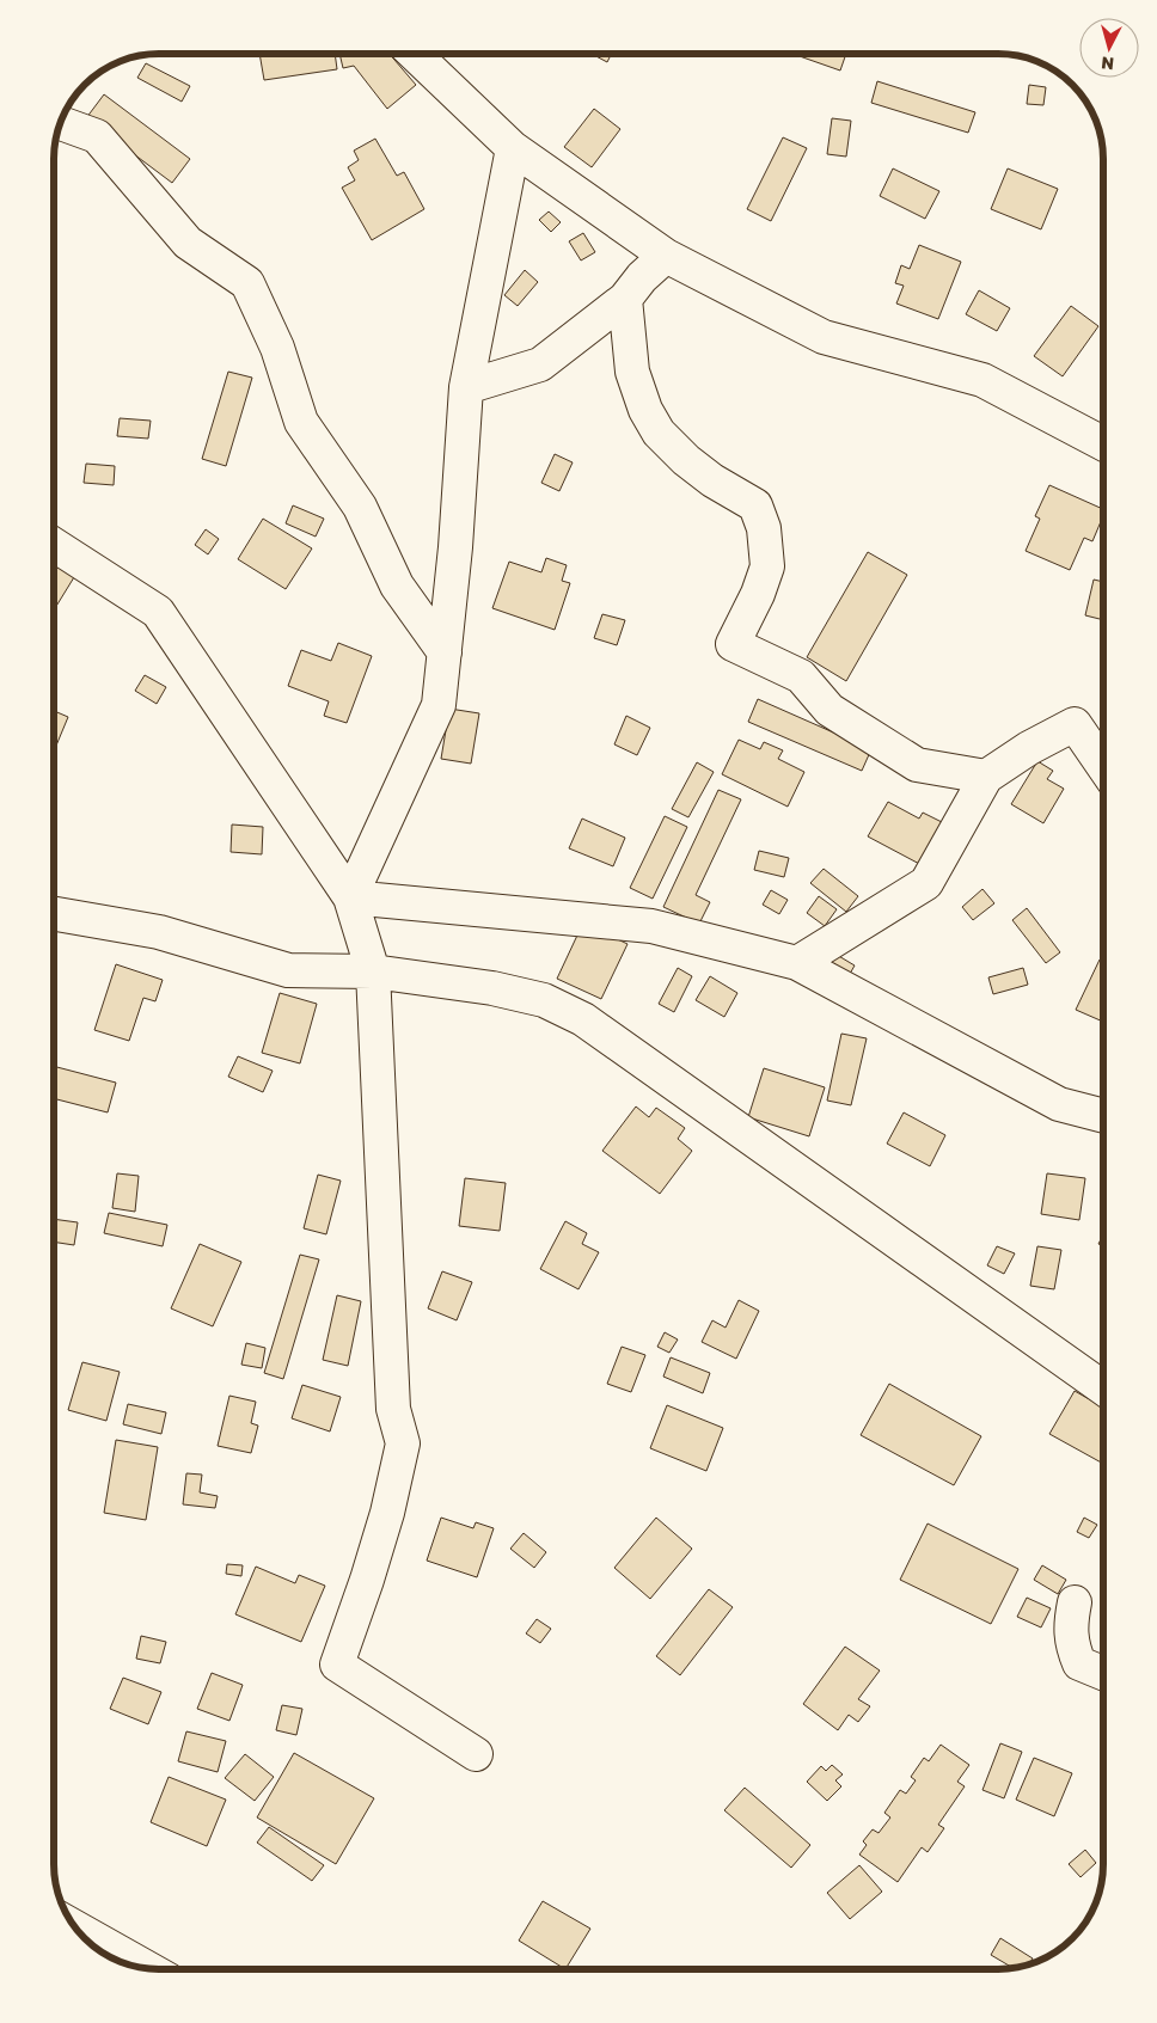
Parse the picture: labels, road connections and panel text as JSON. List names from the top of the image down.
{
  "north": "bottom"
}
